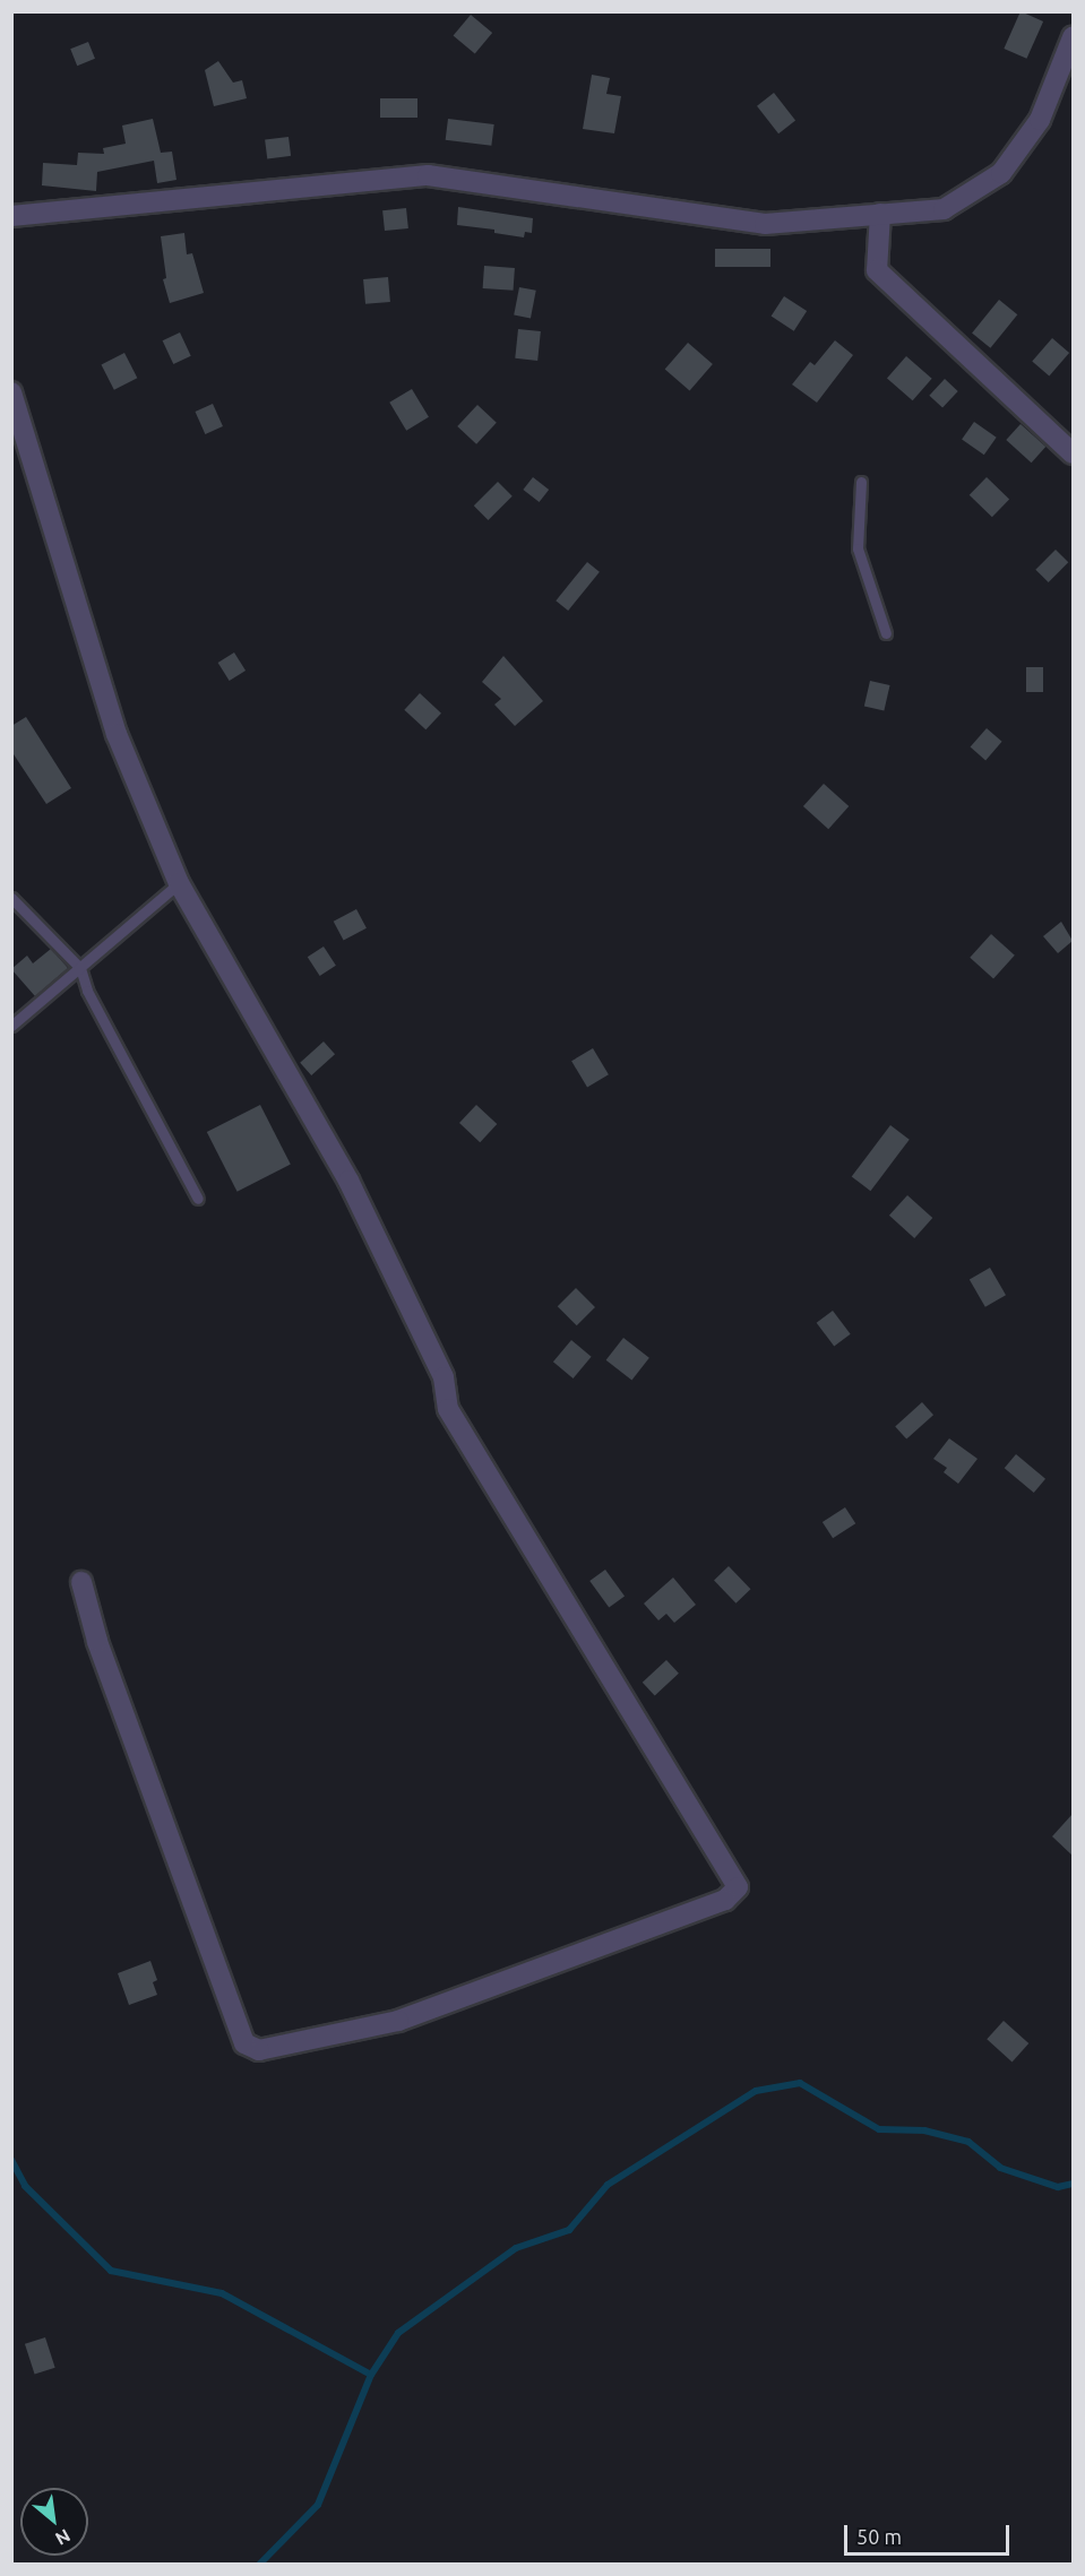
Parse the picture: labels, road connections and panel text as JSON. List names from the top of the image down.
{
  "scale_bar": "50 m",
  "north": "bottom right"
}
